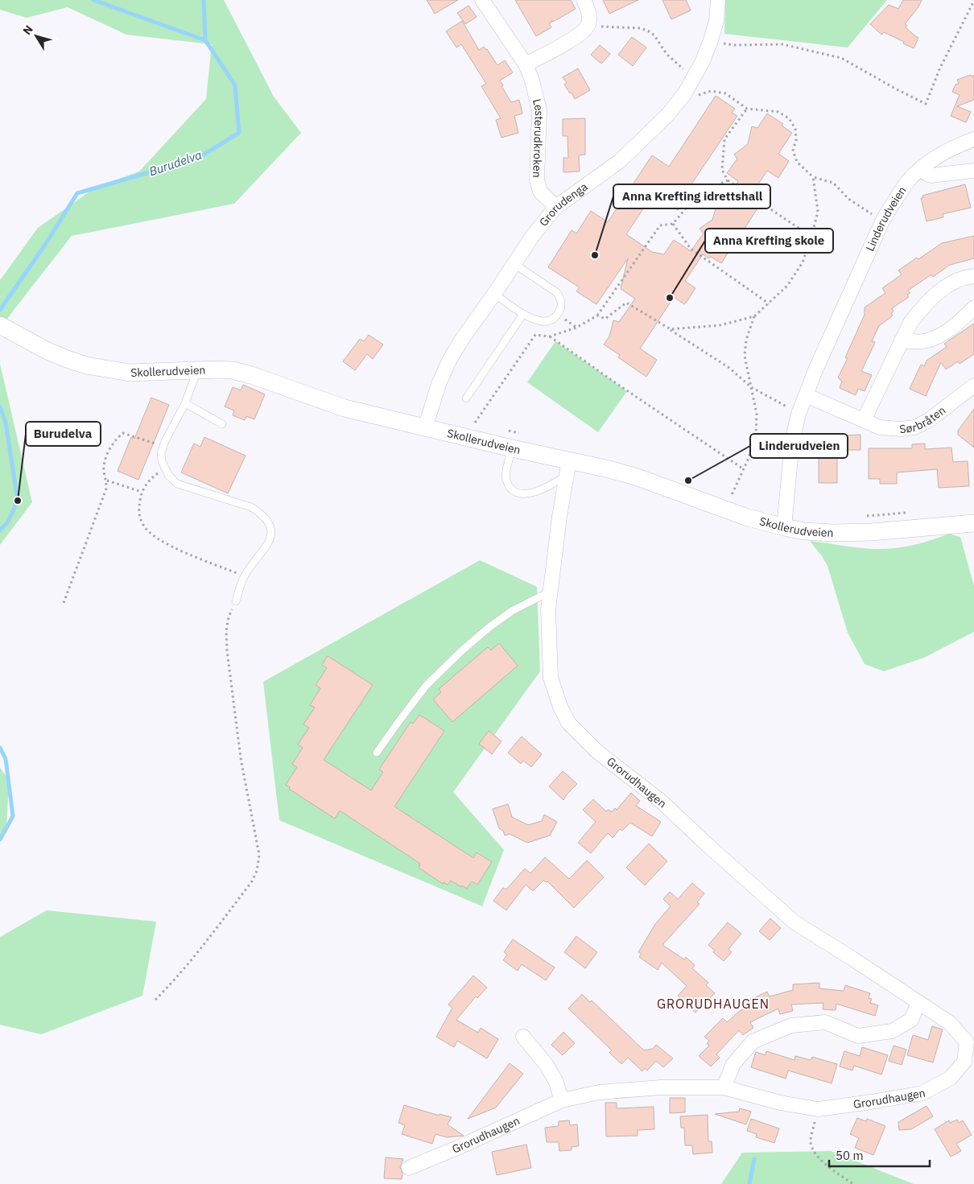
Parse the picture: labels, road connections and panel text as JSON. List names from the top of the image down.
{
  "streets": {
    "street": [
      "Lesterudkroken",
      "Grorudenga",
      "Linderudveien",
      "Skollerudveien",
      "Sørbråten",
      "Grorudhaugen"
    ]
  },
  "crossings": [
    ["Lesterudkroken", "Grorudenga"],
    ["Grorudenga", "Skollerudveien"],
    ["Linderudveien", "Skollerudveien"],
    ["Linderudveien", "Sørbråten"],
    ["Skollerudveien", "Grorudhaugen"]
  ],
  "districts": ["GRORUDHAUGEN"],
  "water": ["Burudelva"],
  "places": [
    "Anna Krefting idrettshall",
    "Anna Krefting skole",
    "Linderudveien",
    "Burudelva"
  ],
  "scale_bar": "50 m",
  "north": "top left"
}
